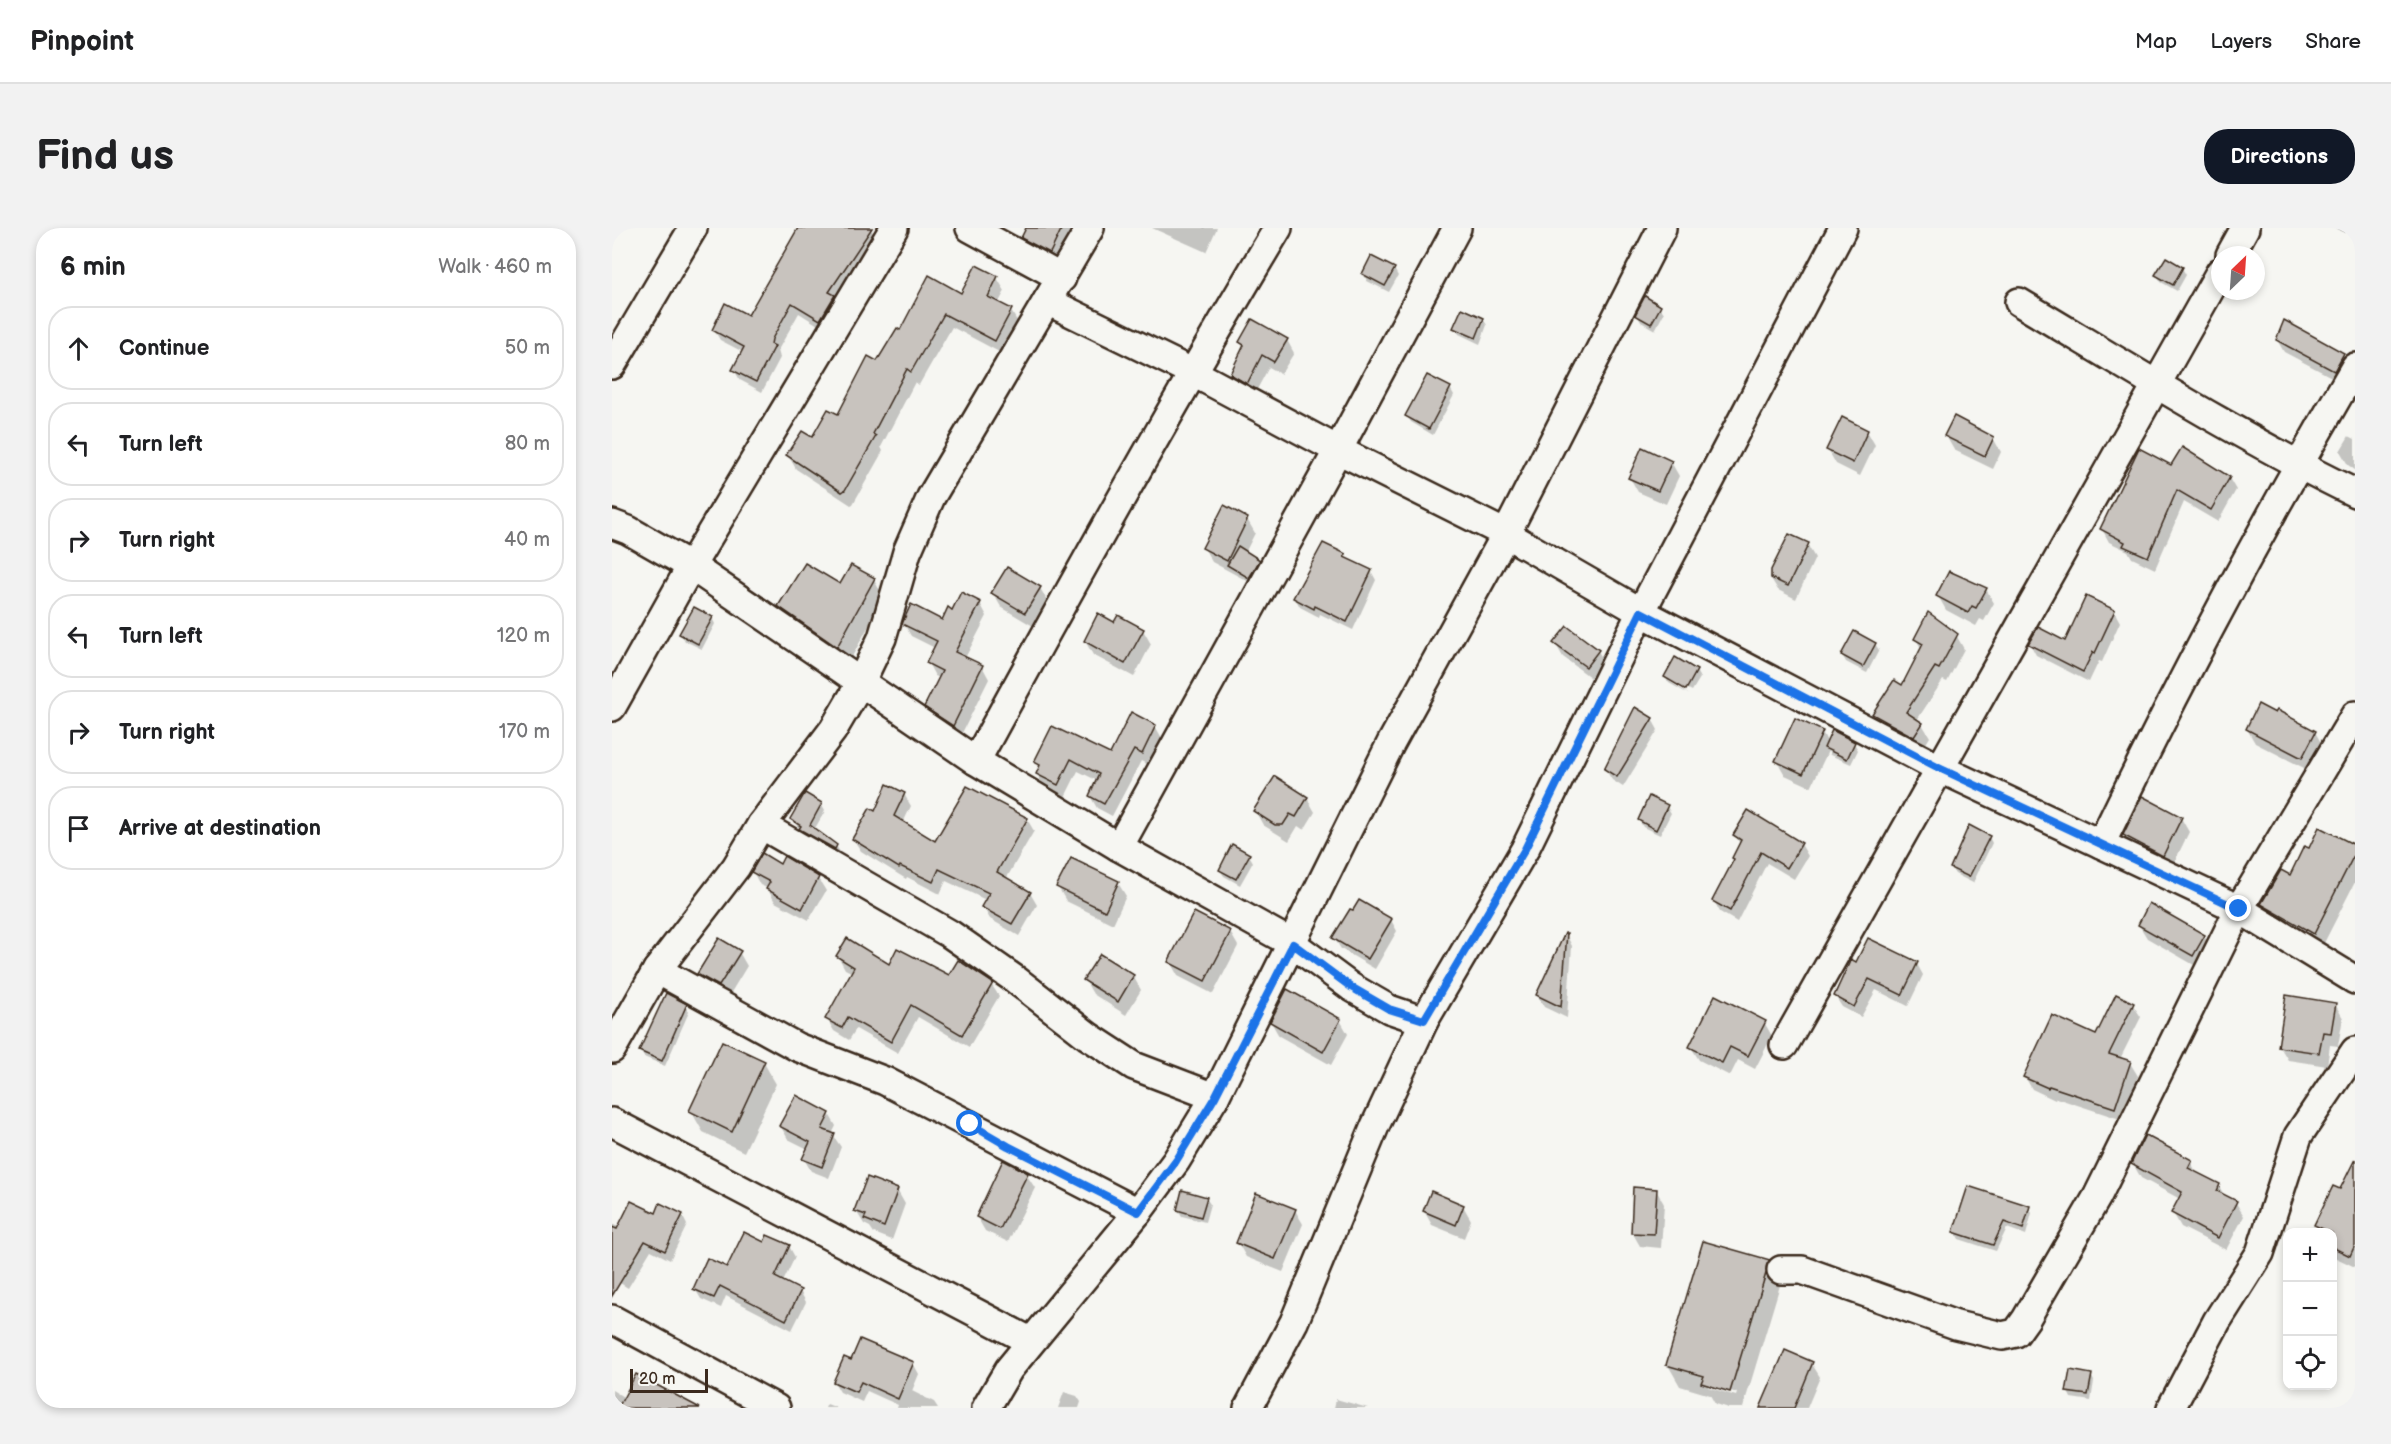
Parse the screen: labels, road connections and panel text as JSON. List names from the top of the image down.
{
  "scale_bar": "20 m",
  "north": "top right",
  "page": {
    "header": "Pinpoint",
    "nav": ["Map", "Layers", "Share"],
    "buttons": "Directions",
    "title": "Find us",
    "heading": ["6 min", "Walk · 460 m"],
    "list": [
      ["Continue", "50 m"],
      ["Turn left", "80 m"],
      ["Turn right", "40 m"],
      ["Turn left", "120 m"],
      ["Turn right", "170 m"],
      "Arrive at destination"
    ],
    "map_buttons": ["+", "−"],
    "scale": "20 m"
  }
}
